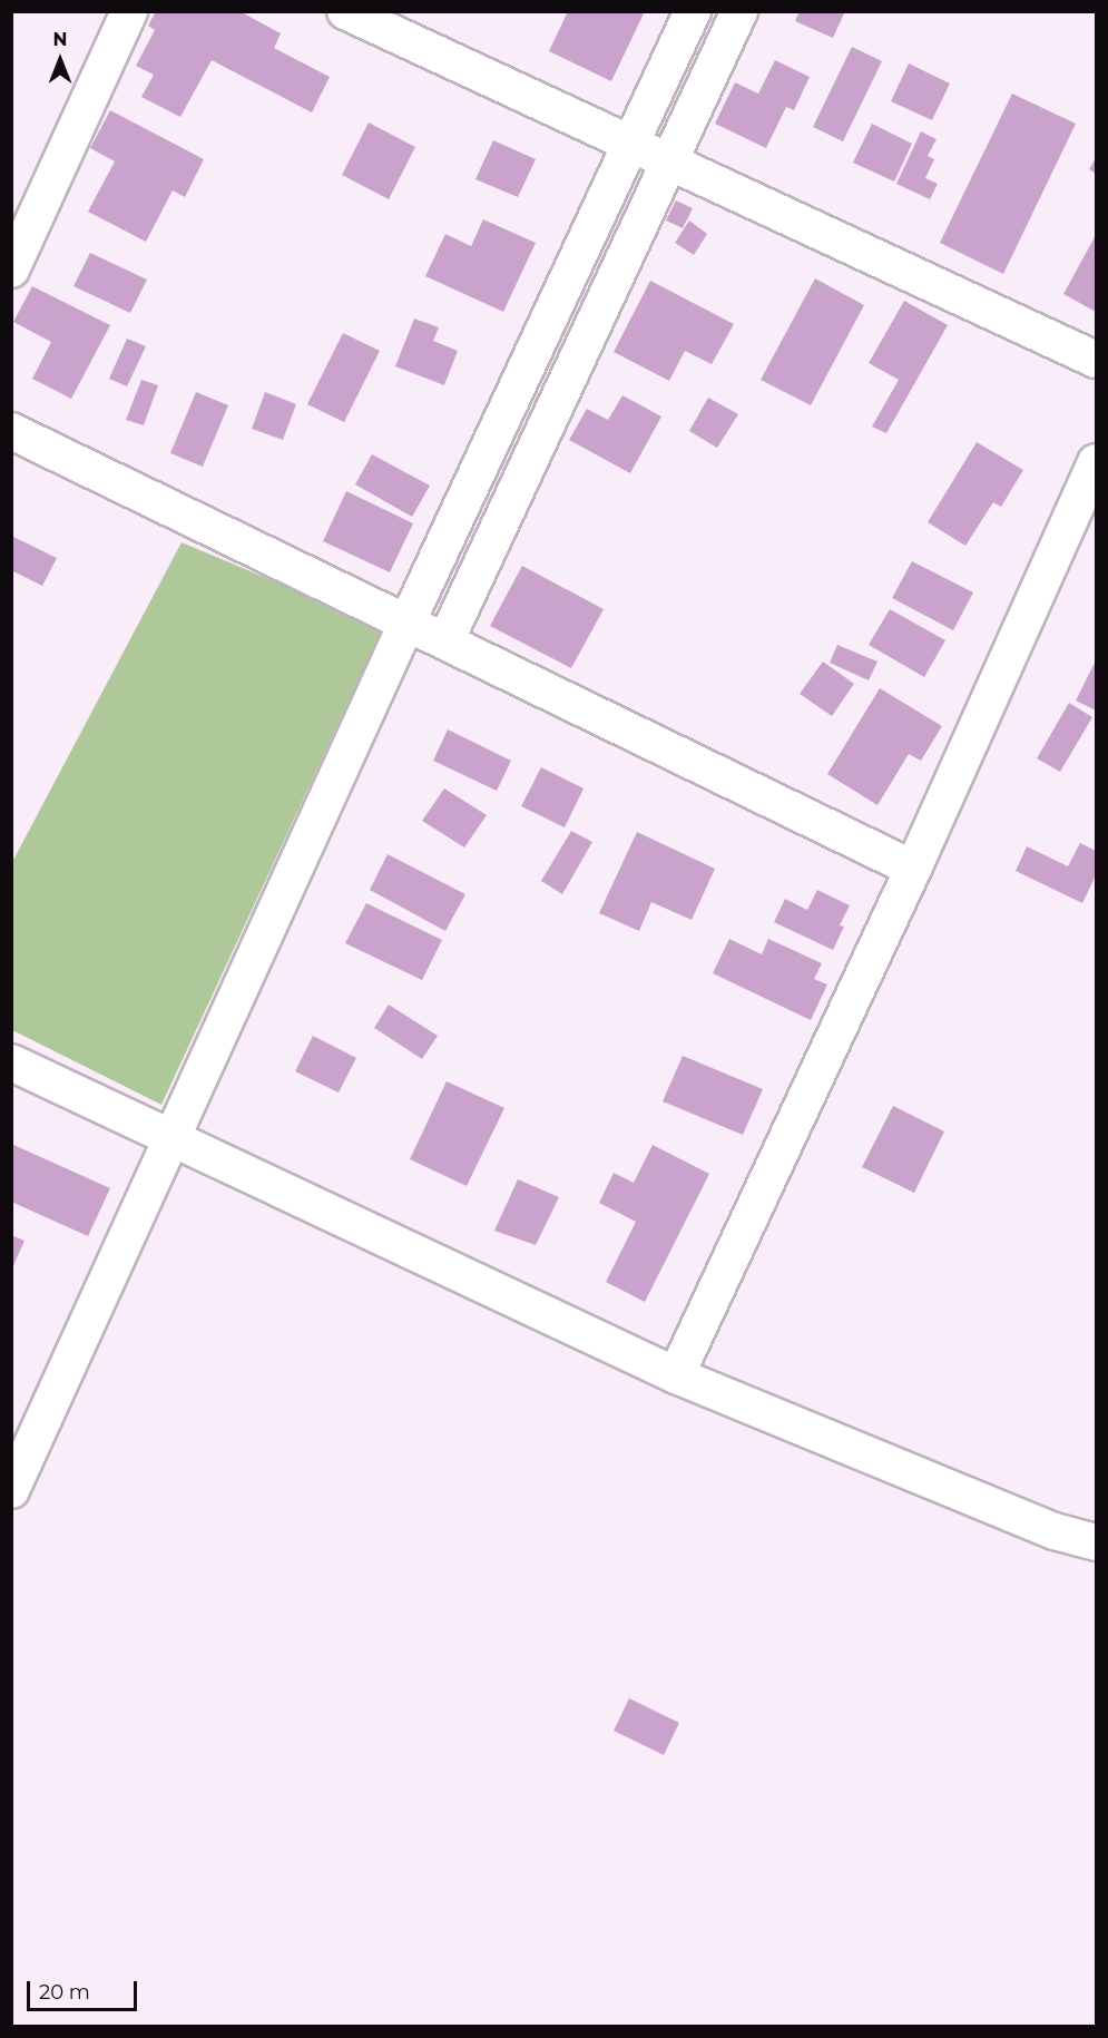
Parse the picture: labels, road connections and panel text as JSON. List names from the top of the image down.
{
  "scale_bar": "20 m",
  "north": "top"
}
